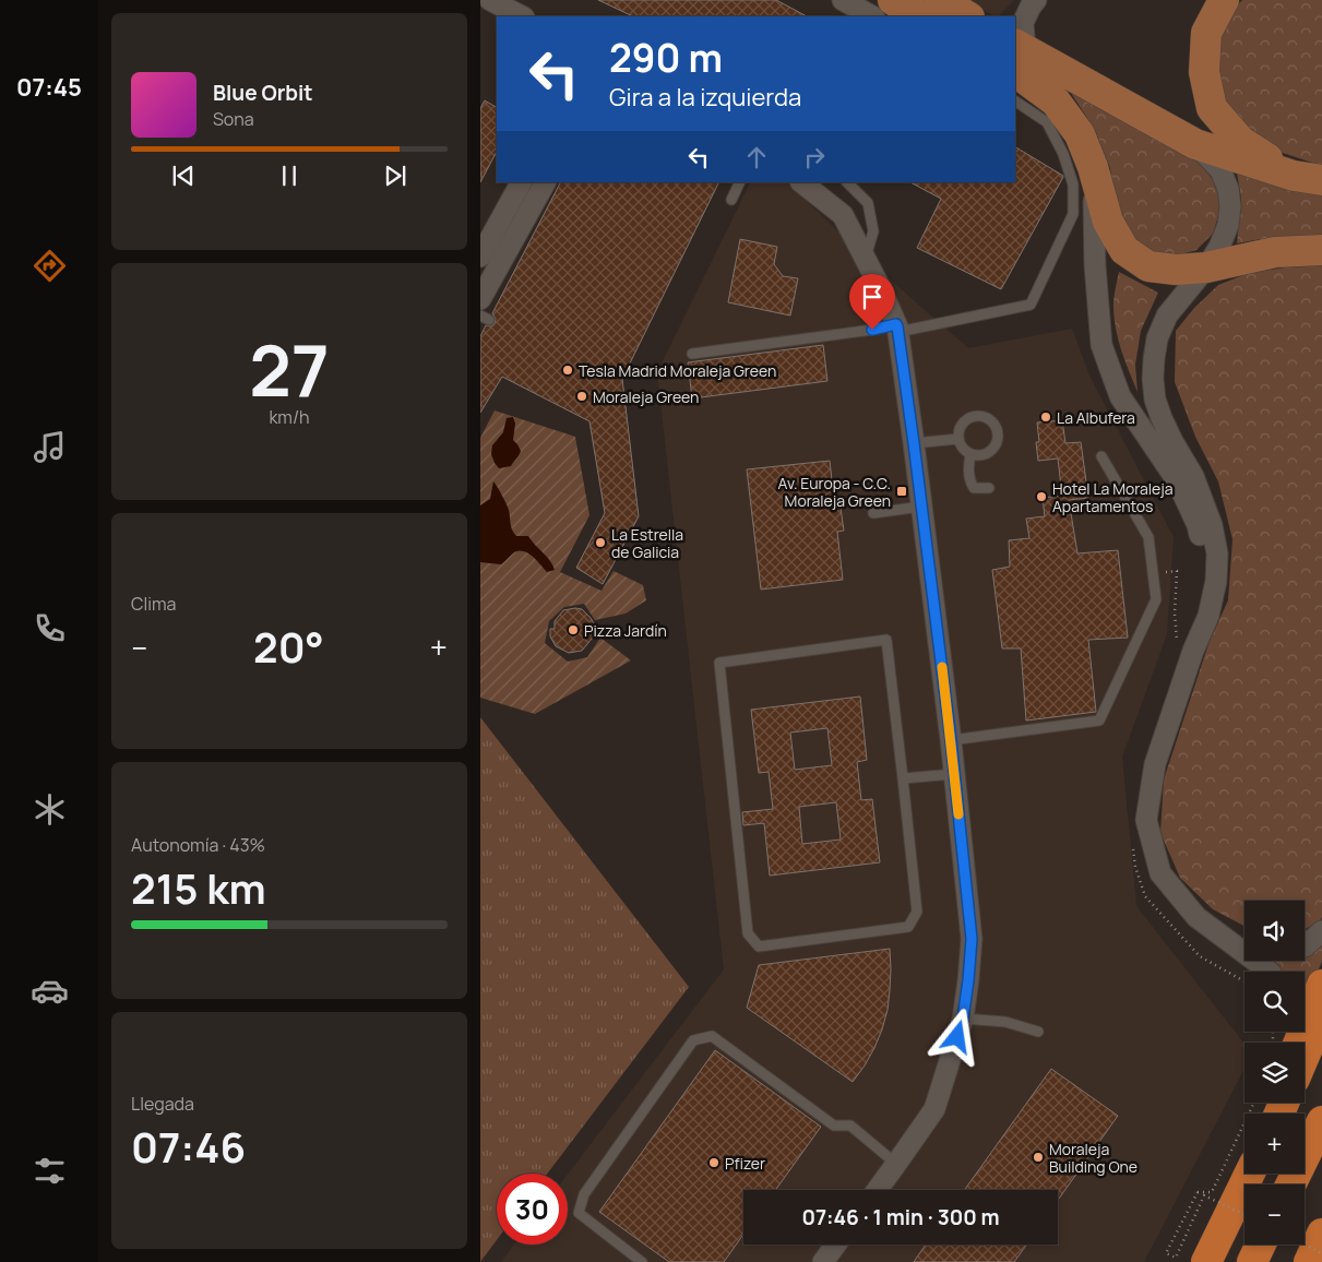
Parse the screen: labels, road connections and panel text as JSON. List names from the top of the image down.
{
  "places": {
    "other": [
      "Tesla Madrid Moraleja Green",
      "Moraleja Green",
      "La Albufera",
      "Hotel La Moraleja Apartamentos",
      "La Estrella de Galicia",
      "Pizza Jardín",
      "Moraleja Building One",
      "Pfizer"
    ],
    "transit": ["Av. Europa - C.C. Moraleja Green"]
  },
  "page": {
    "tabs": "07:45",
    "turn": ["290 m", "Gira a la izquierda"],
    "song": ["Blue Orbit", "Sona"],
    "tile": [
      ["27", "km/h"],
      "Clima",
      ["Autonomía · 43%", "215 km"],
      ["Llegada", "07:46"]
    ],
    "heat": ["−", "20°", "+"],
    "map_buttons": ["+", "−"],
    "limit": "30",
    "trip": "07:46 · 1 min · 300 m"
  }
}
